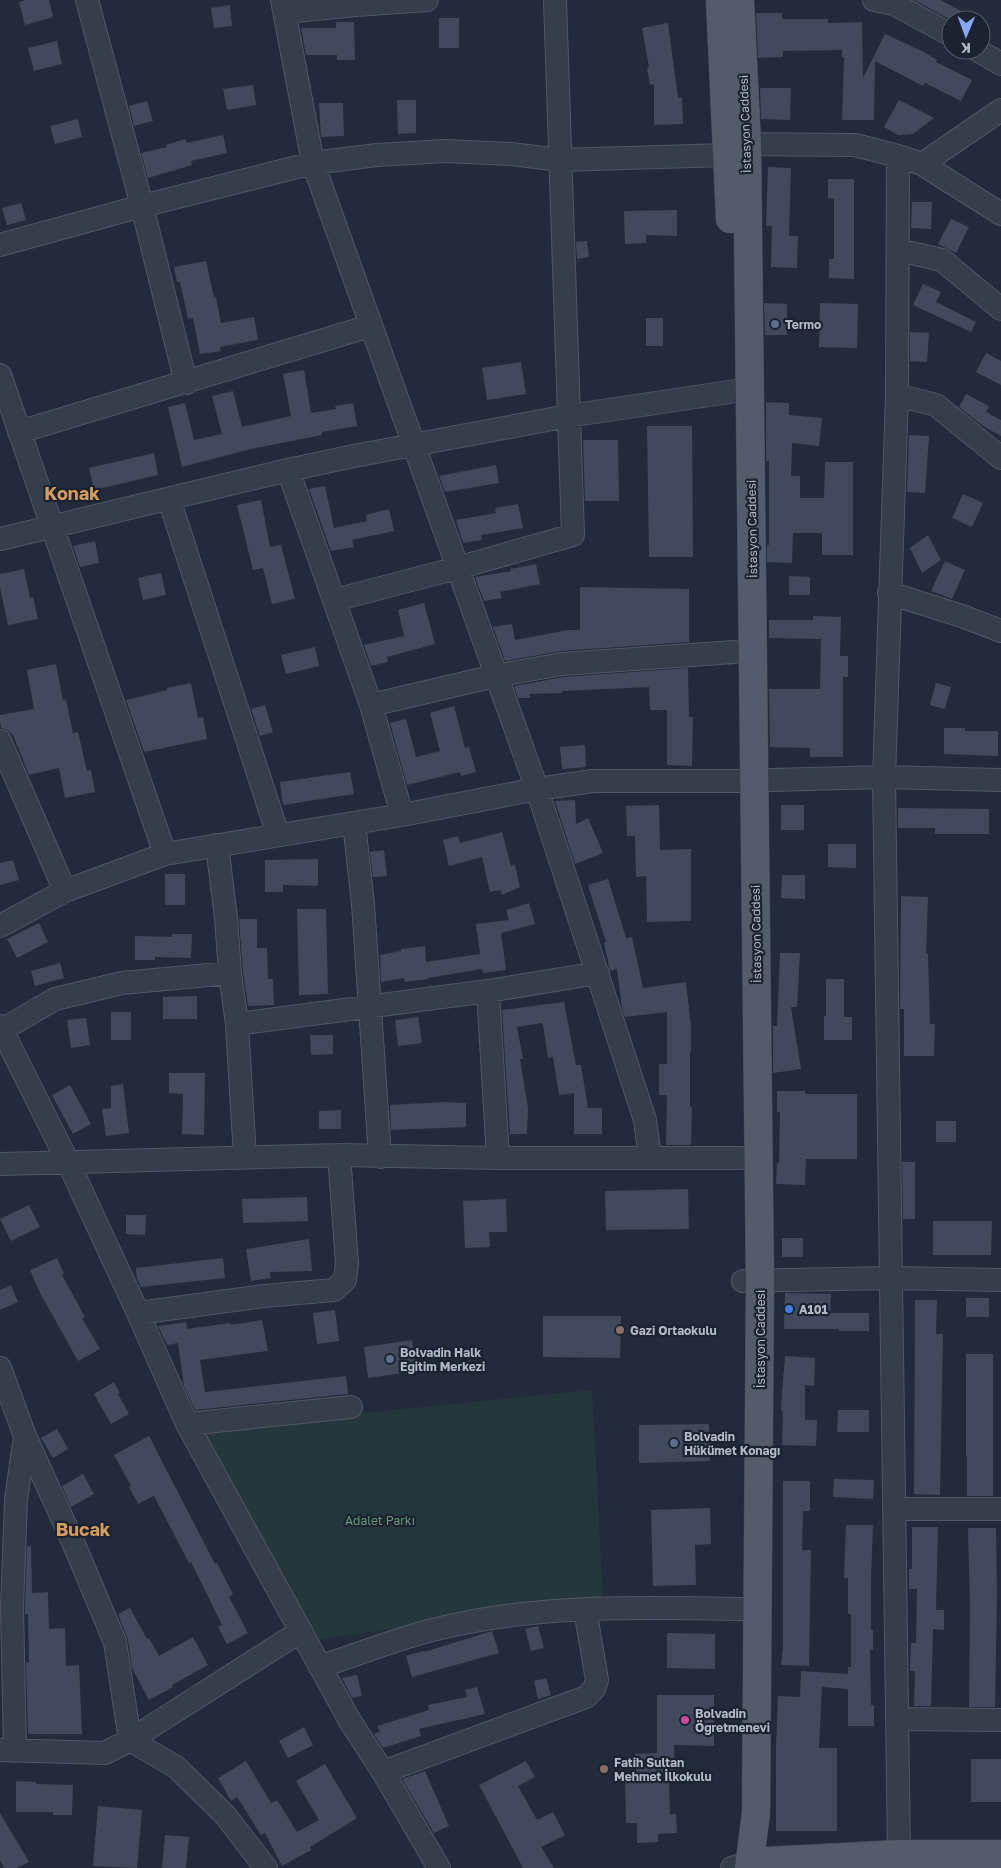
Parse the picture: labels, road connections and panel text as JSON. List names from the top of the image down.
{
  "streets": {
    "main road": ["İstasyon Caddesi"]
  },
  "districts": ["Konak", "Bucak"],
  "parks": ["Adalet Parkı"],
  "places": [
    "Termo",
    "A101",
    "Gazi Ortaokulu",
    "Bolvadin Halk Eğitim Merkezi",
    "Bolvadin Hükümet Konağı",
    "Bolvadin Öğretmenevi",
    "Fatih Sultan Mehmet İlkokulu"
  ],
  "north": "bottom"
}
